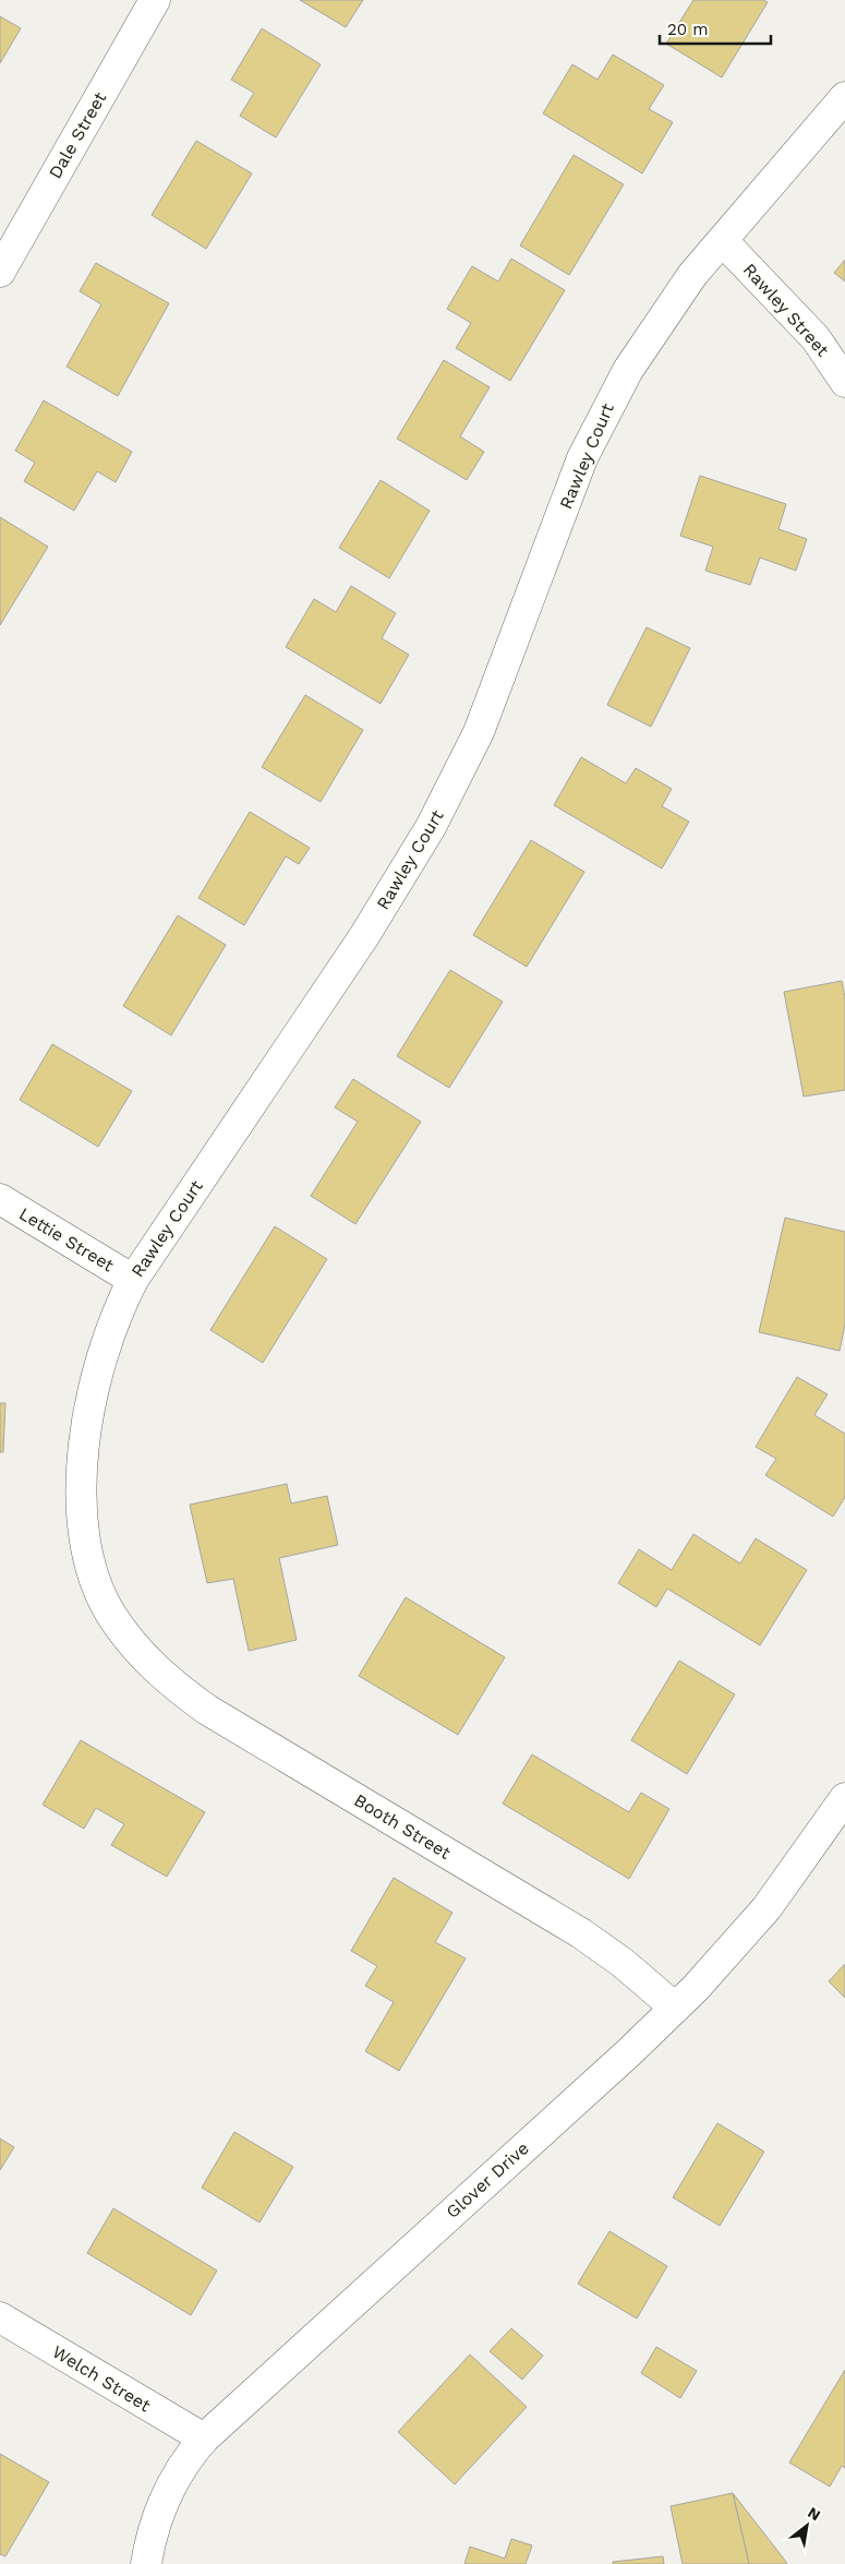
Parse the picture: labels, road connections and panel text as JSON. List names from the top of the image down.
{
  "streets": {
    "street": [
      "Dale Street",
      "Rawley Street",
      "Rawley Court",
      "Lettie Street",
      "Booth Street",
      "Glover Drive",
      "Welch Street"
    ]
  },
  "crossings": [
    ["Rawley Street", "Rawley Court"],
    ["Rawley Court", "Lettie Street"],
    ["Rawley Court", "Booth Street"],
    ["Booth Street", "Glover Drive"],
    ["Glover Drive", "Welch Street"]
  ],
  "scale_bar": "20 m",
  "north": "top right"
}
